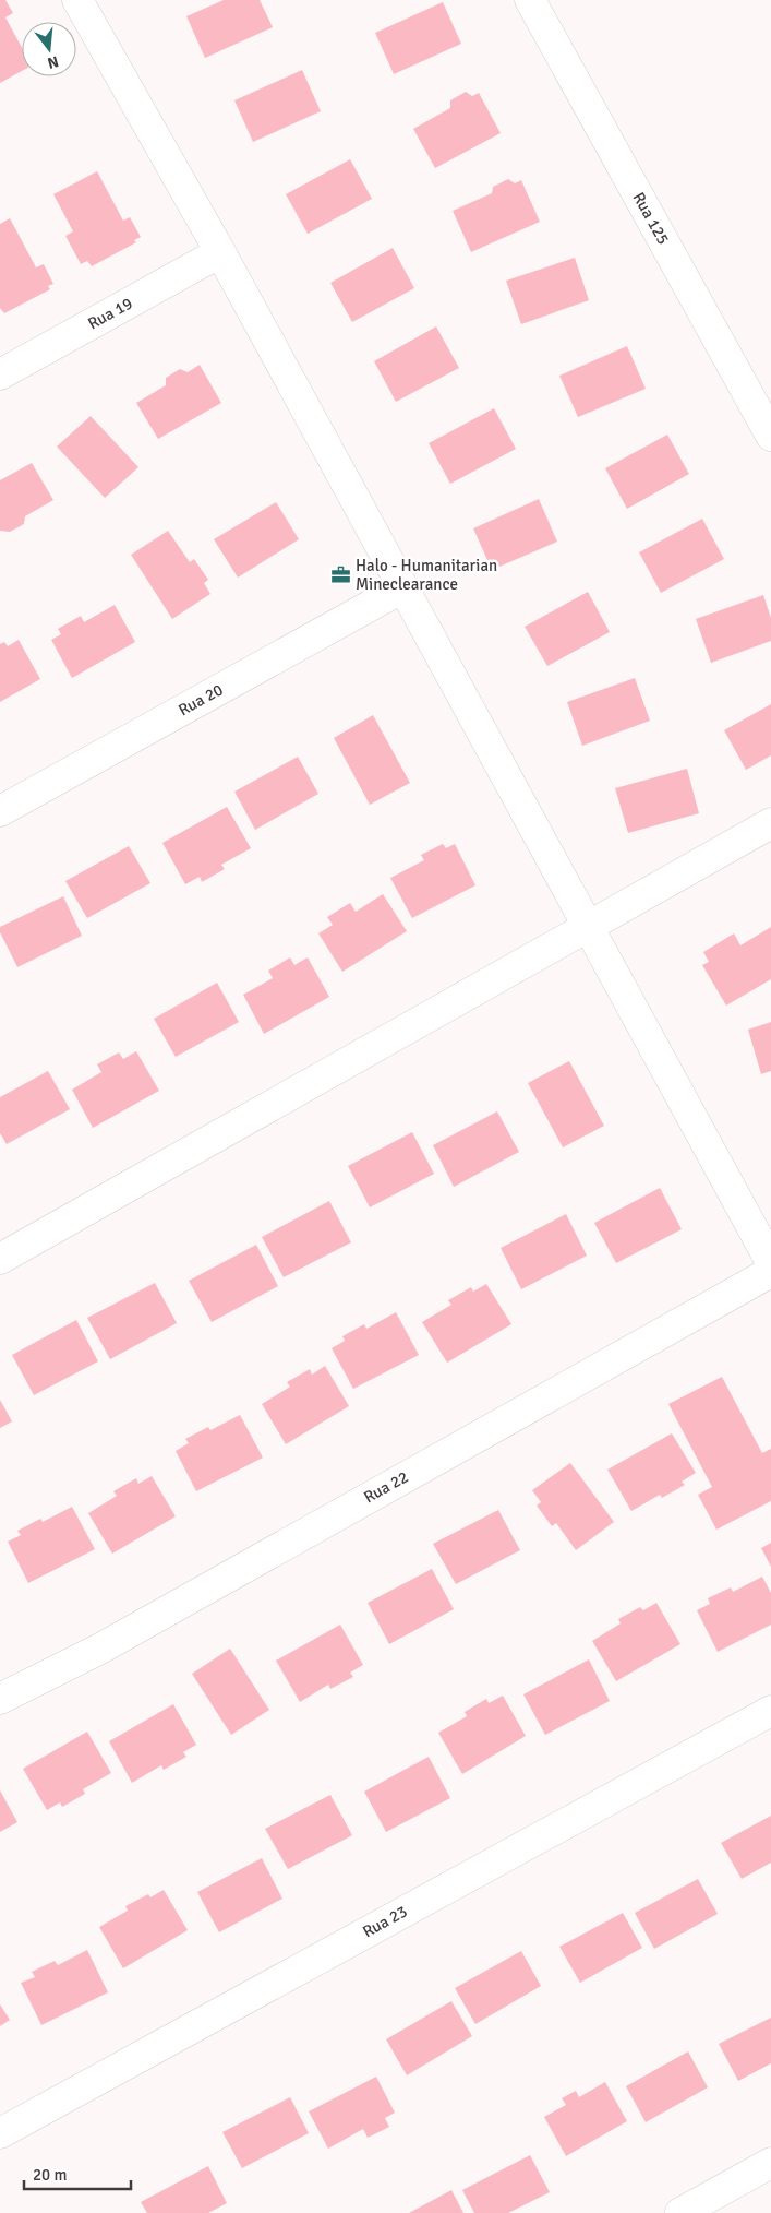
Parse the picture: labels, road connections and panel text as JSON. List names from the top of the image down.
{
  "streets": {
    "street": [
      "Rua 125",
      "Rua 19",
      "Rua 20",
      "Rua 22",
      "Rua 23"
    ]
  },
  "places": {
    "office": ["Halo - Humanitarian Mineclearance"]
  },
  "scale_bar": "20 m",
  "north": "bottom"
}
